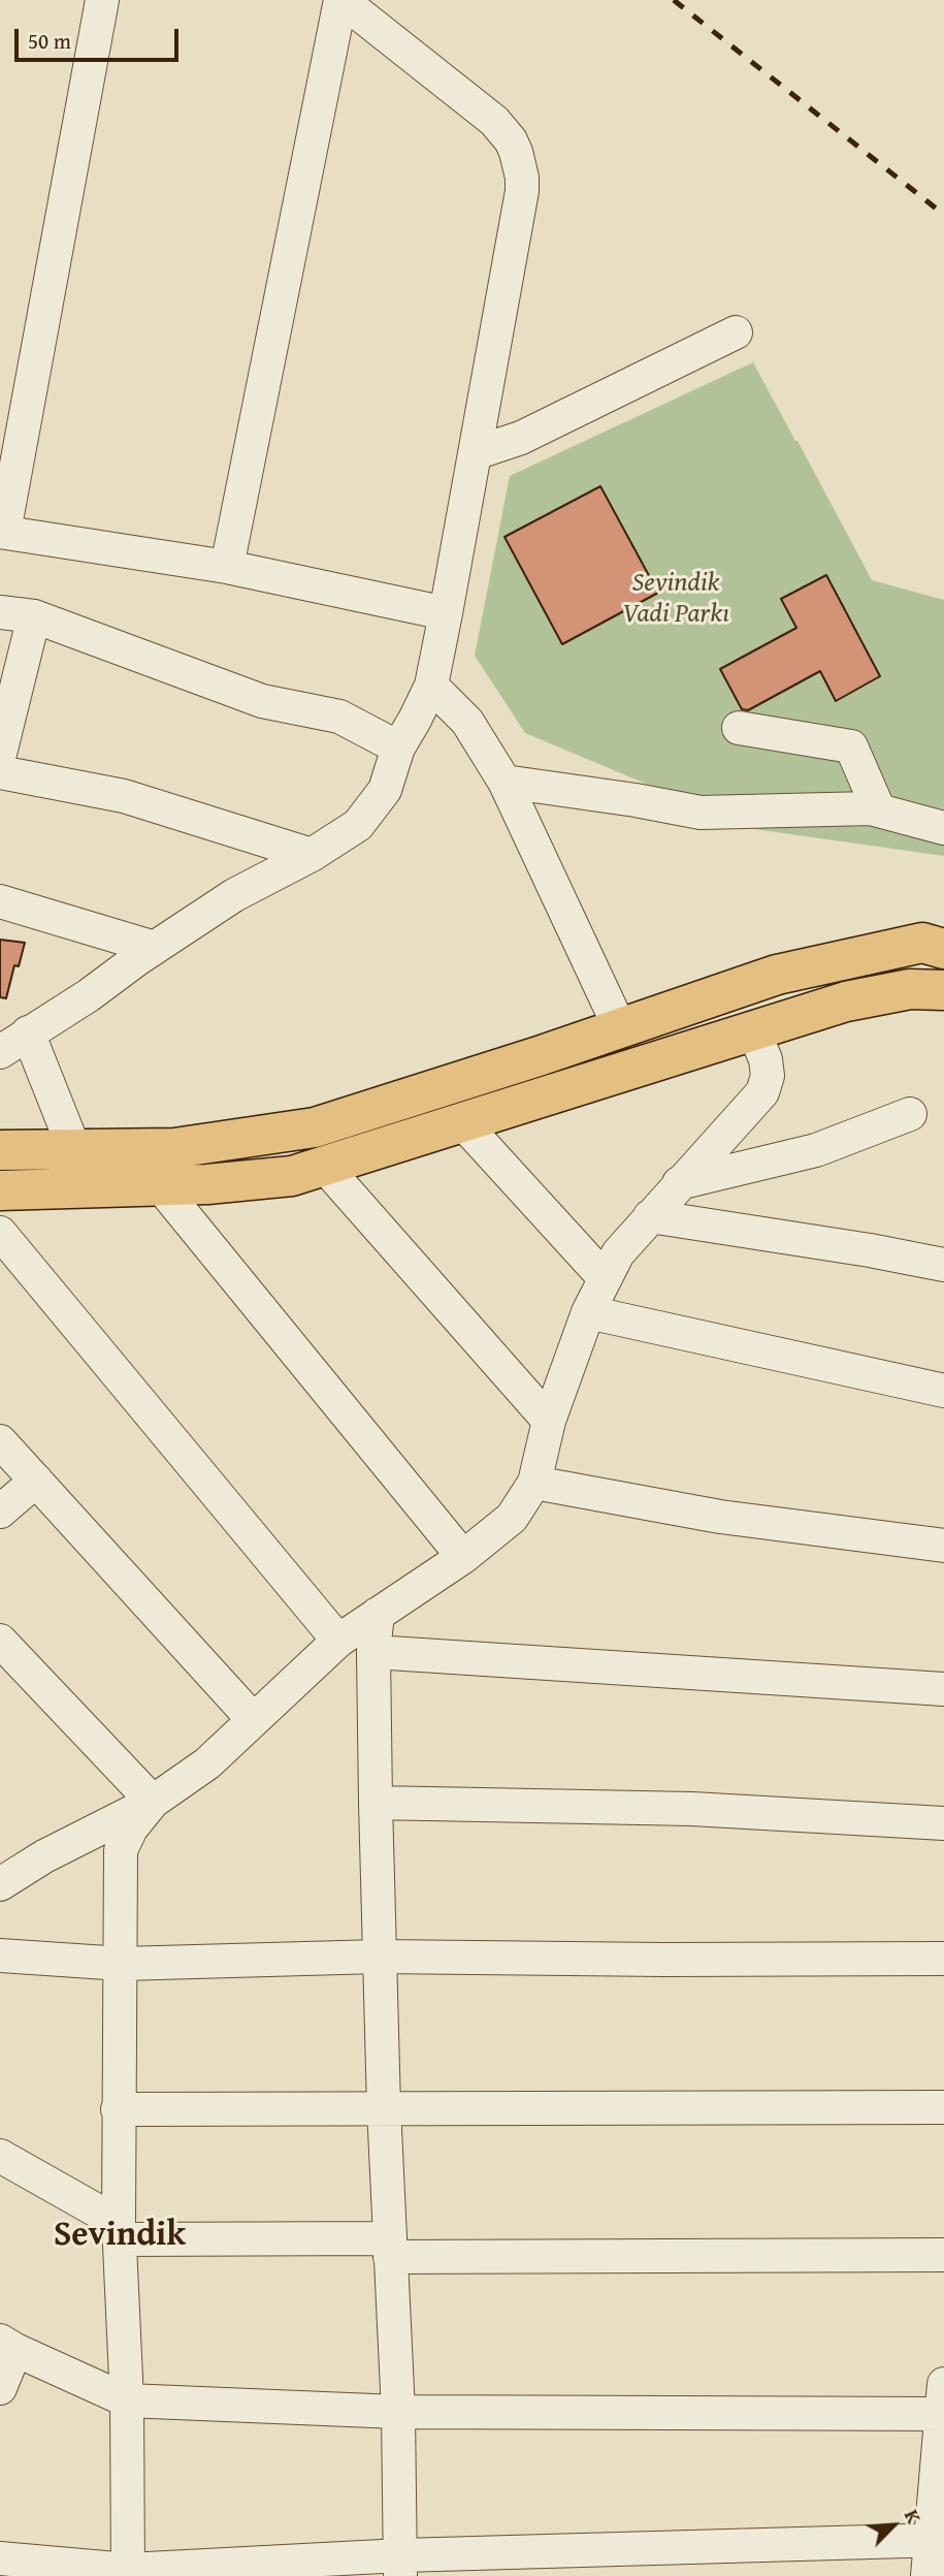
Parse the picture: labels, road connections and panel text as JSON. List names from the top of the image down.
{
  "districts": ["Sevindik"],
  "parks": ["Sevindik Vadi Parkı"],
  "scale_bar": "50 m",
  "north": "top right"
}
